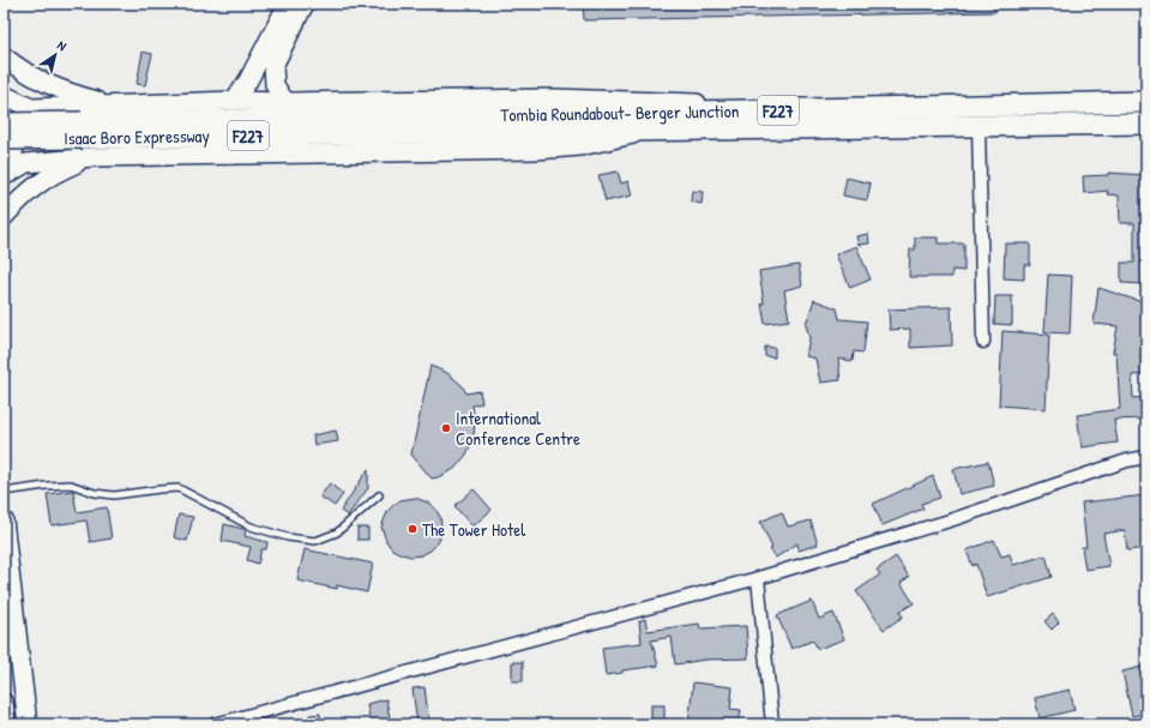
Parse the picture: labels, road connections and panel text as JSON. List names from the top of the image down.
{
  "streets": {
    "main road": ["F227", "Tombia Roundabout- Berger Junction", "Isaac Boro Expressway"]
  },
  "crossings": [
    ["Tombia Roundabout- Berger Junction", "Isaac Boro Expressway"]
  ],
  "places": ["International Conference Centre", "The Tower Hotel"],
  "north": "top right"
}
